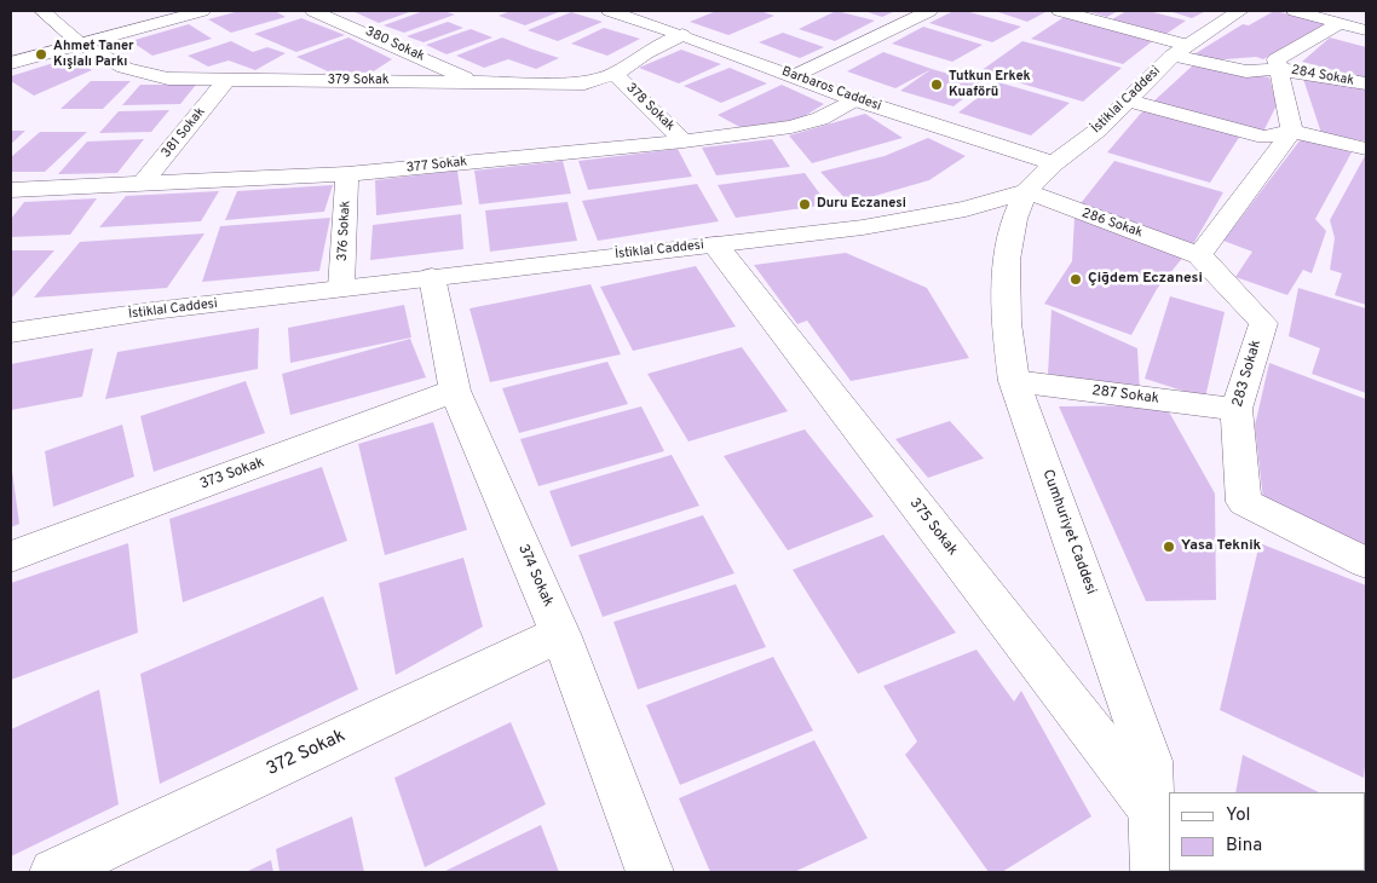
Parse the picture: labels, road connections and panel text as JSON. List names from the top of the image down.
{
  "streets": {
    "street": [
      "380 Sokak",
      "284 Sokak",
      "379 Sokak",
      "Barbaros Caddesi",
      "İstiklal Caddesi",
      "378 Sokak",
      "381 Sokak",
      "377 Sokak",
      "286 Sokak",
      "376 Sokak",
      "283 Sokak",
      "287 Sokak",
      "373 Sokak",
      "375 Sokak",
      "Cumhuriyet Caddesi",
      "374 Sokak",
      "372 Sokak"
    ]
  },
  "crossings": [
    ["380 Sokak", "379 Sokak"],
    ["284 Sokak", "İstiklal Caddesi"],
    ["379 Sokak", "Barbaros Caddesi"],
    ["379 Sokak", "378 Sokak"],
    ["379 Sokak", "381 Sokak"],
    ["Barbaros Caddesi", "İstiklal Caddesi"],
    ["Barbaros Caddesi", "377 Sokak"],
    ["İstiklal Caddesi", "286 Sokak"],
    ["İstiklal Caddesi", "376 Sokak"],
    ["İstiklal Caddesi", "375 Sokak"],
    ["İstiklal Caddesi", "Cumhuriyet Caddesi"],
    ["İstiklal Caddesi", "374 Sokak"],
    ["378 Sokak", "377 Sokak"],
    ["381 Sokak", "377 Sokak"],
    ["377 Sokak", "376 Sokak"],
    ["286 Sokak", "283 Sokak"],
    ["286 Sokak", "Cumhuriyet Caddesi"],
    ["283 Sokak", "287 Sokak"],
    ["287 Sokak", "Cumhuriyet Caddesi"],
    ["373 Sokak", "374 Sokak"],
    ["375 Sokak", "Cumhuriyet Caddesi"],
    ["374 Sokak", "372 Sokak"]
  ],
  "places": [
    "Ahmet Taner Kışlalı Parkı",
    "Tutkun Erkek Kuaförü",
    "Duru Eczanesi",
    "Çiğdem Eczanesi",
    "Yasa Teknik"
  ],
  "legend": ["Yol", "Bina"]
}
